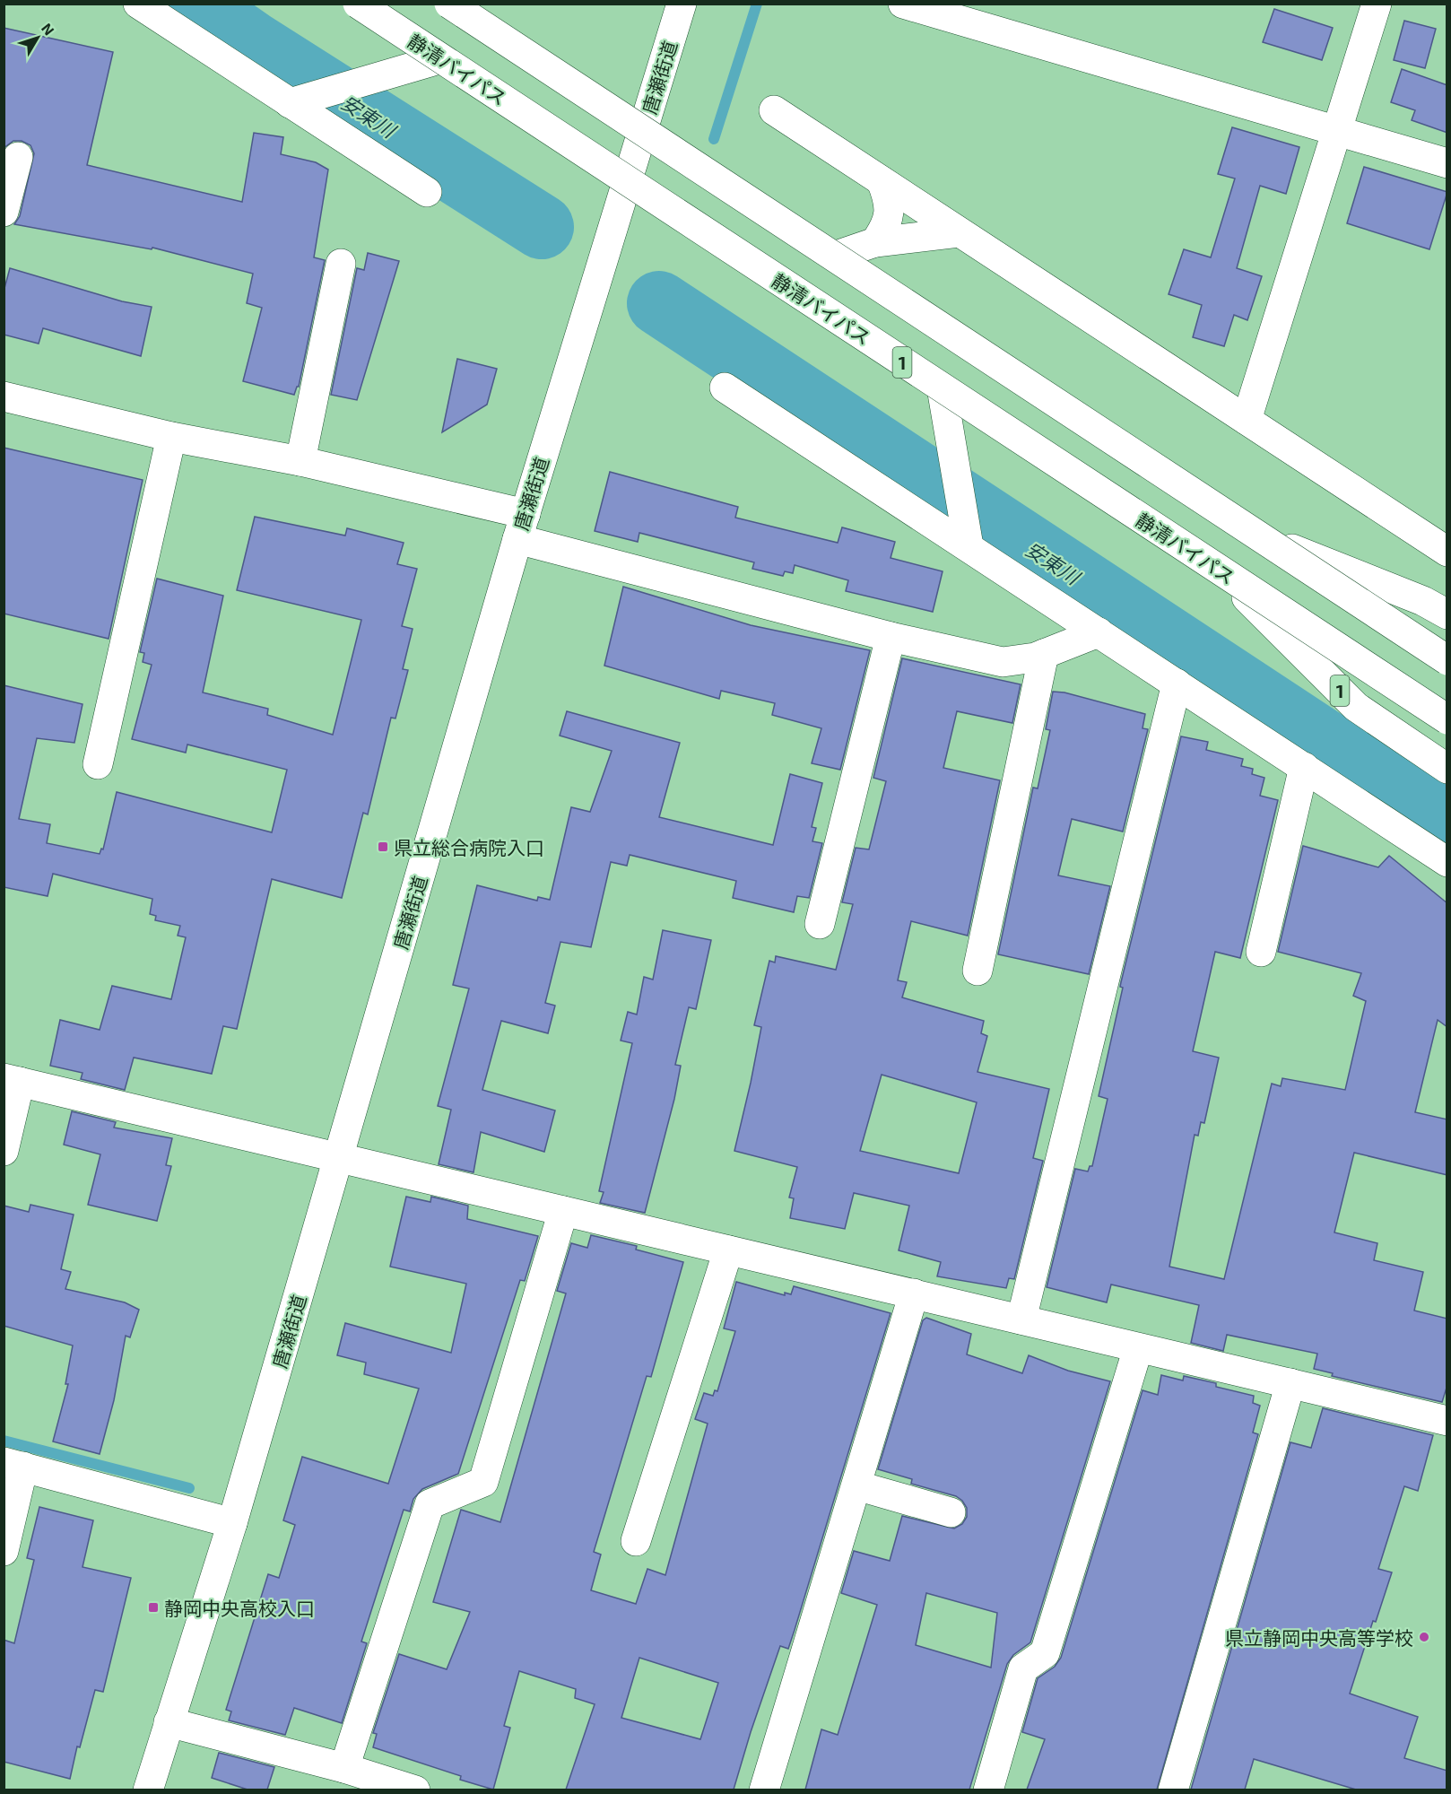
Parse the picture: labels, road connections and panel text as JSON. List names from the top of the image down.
{
  "streets": {
    "main road": ["静清バイパス", "唐瀬街道", "1"]
  },
  "water": ["安東川"],
  "places": {
    "transit": ["県立総合病院入口", "静岡中央高校入口"],
    "other": ["県立静岡中央高等学校"]
  },
  "north": "top right"
}
